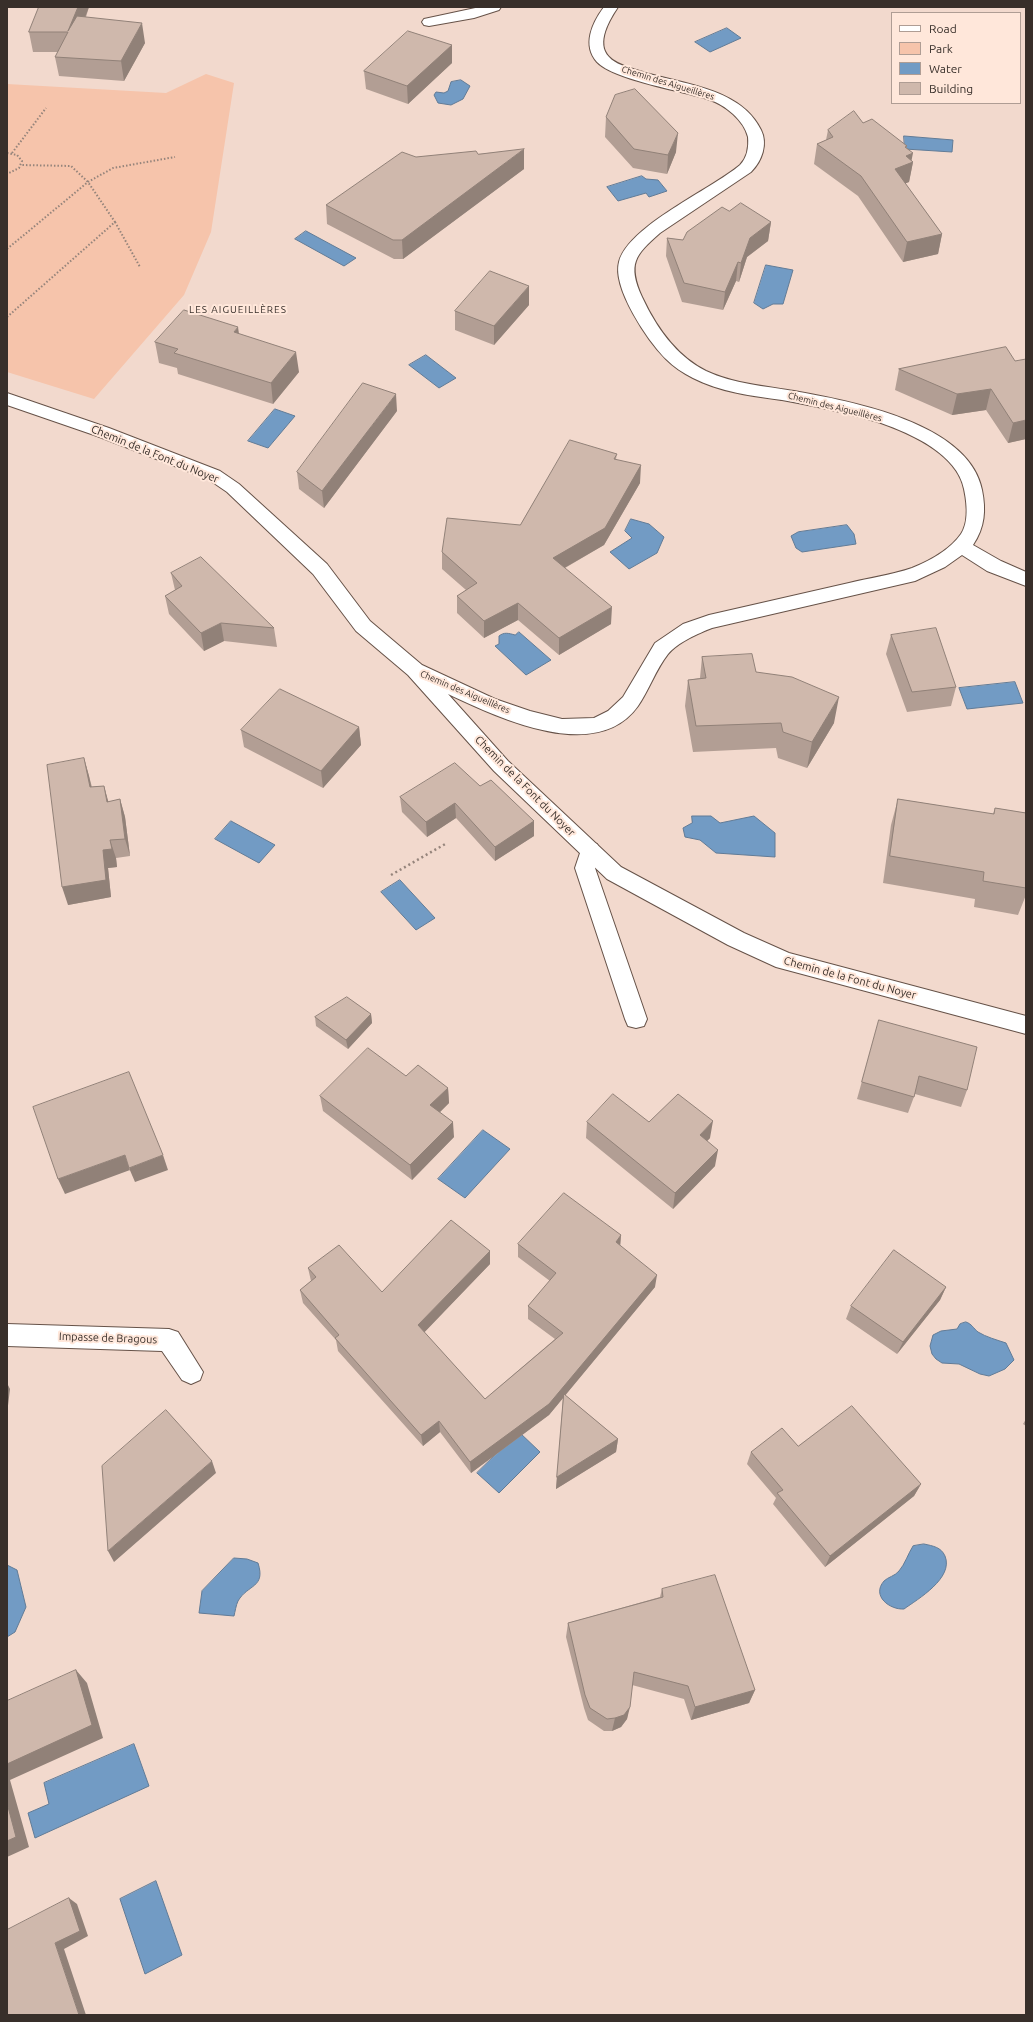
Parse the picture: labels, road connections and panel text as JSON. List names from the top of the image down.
{
  "streets": {
    "street": ["Chemin des Aigueillères", "Chemin de la Font du Noyer", "Impasse de Bragous"]
  },
  "crossings": [
    ["Chemin des Aigueillères", "Chemin de la Font du Noyer"]
  ],
  "districts": ["LES AIGUEILLÈRES"],
  "legend": [
    "Road",
    "Park",
    "Water",
    "Building"
  ]
}
